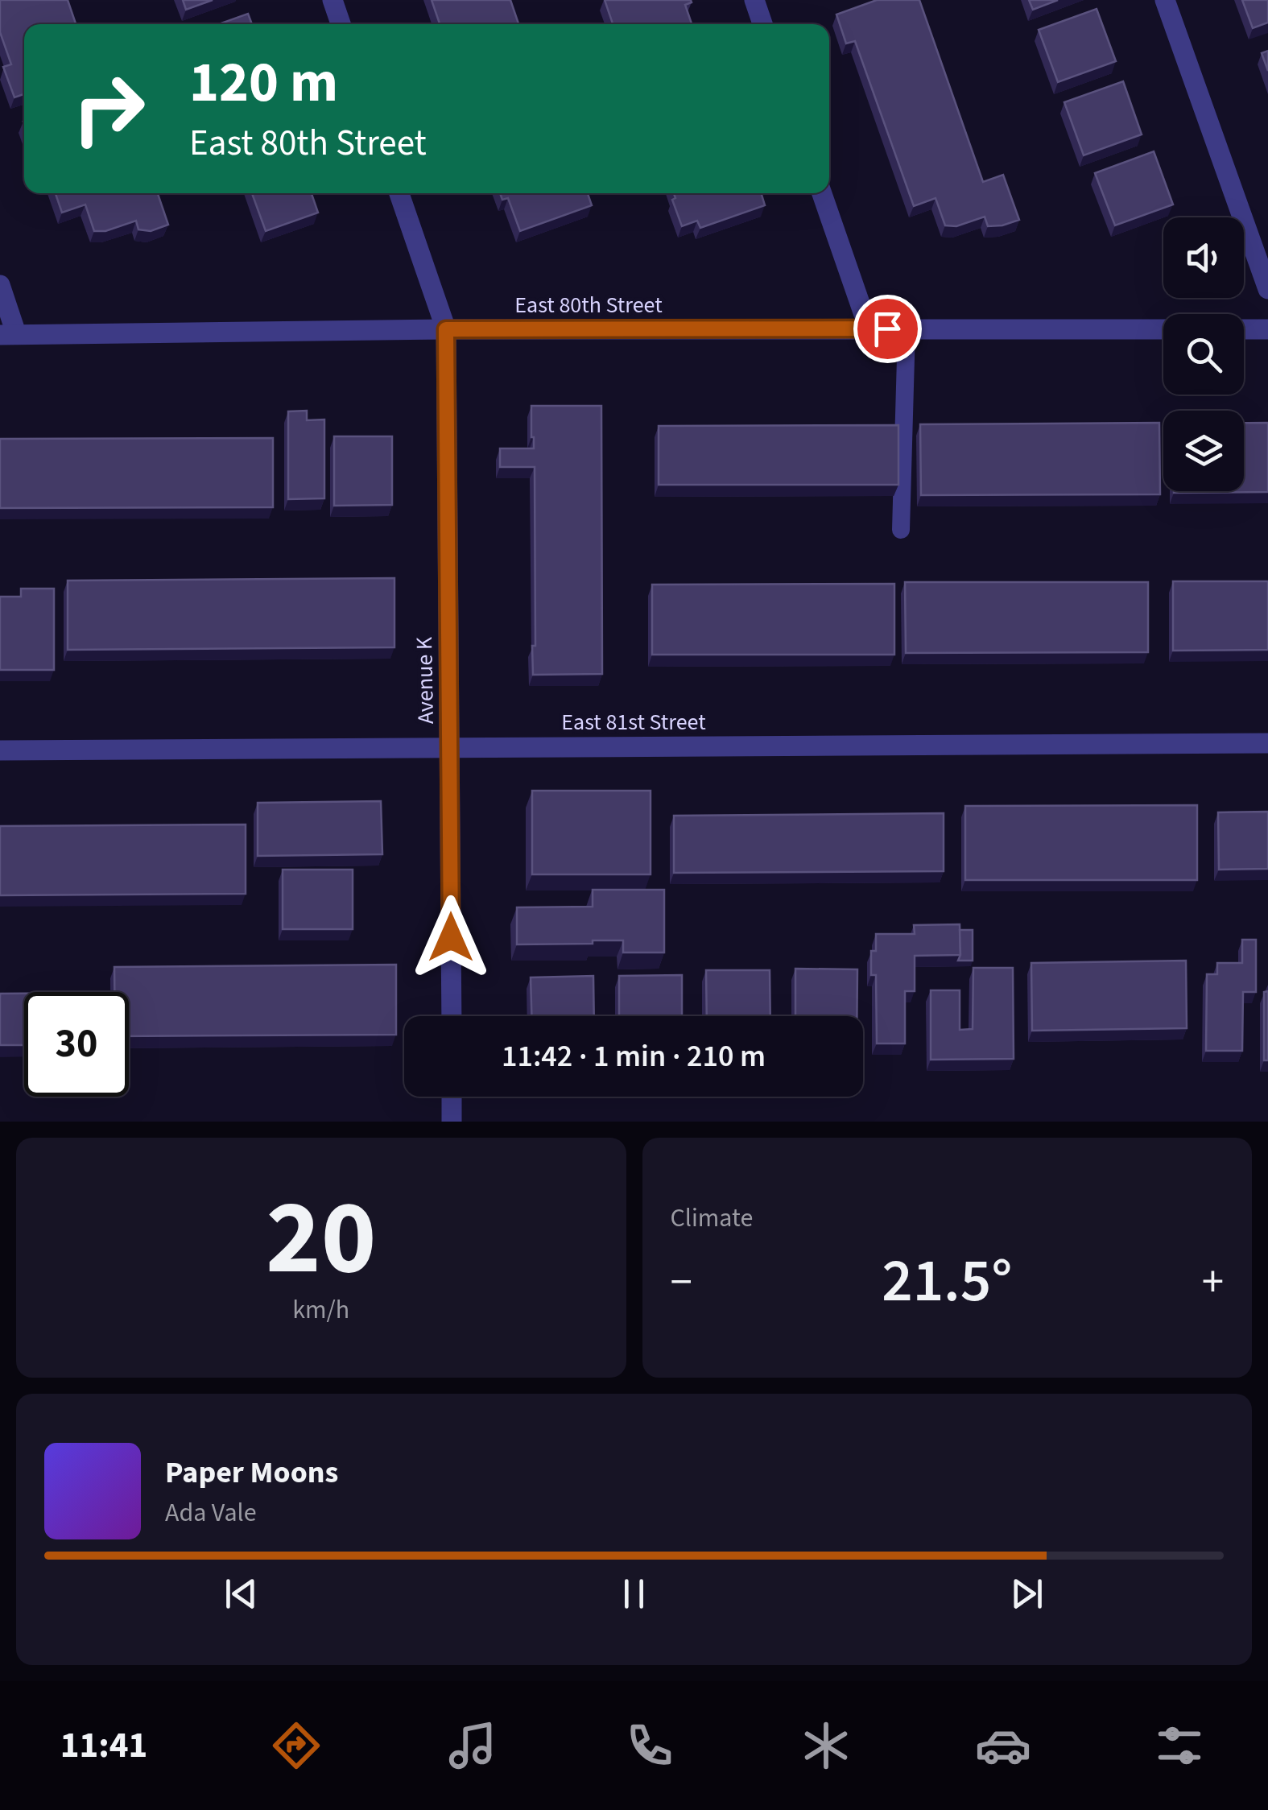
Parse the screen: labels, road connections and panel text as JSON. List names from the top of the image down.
{
  "streets": {
    "street": ["East 80th Street", "Avenue K", "East 81st Street"]
  },
  "crossings": [
    ["East 80th Street", "Avenue K"],
    ["Avenue K", "East 81st Street"]
  ],
  "page": {
    "turn": ["120 m", "East 80th Street"],
    "limit": "30",
    "trip": "11:42 · 1 min · 210 m",
    "tile": [
      ["20", "km/h"],
      "Climate"
    ],
    "heat": ["−", "21.5°", "+"],
    "song": ["Paper Moons", "Ada Vale"],
    "tabs": "11:41"
  }
}
